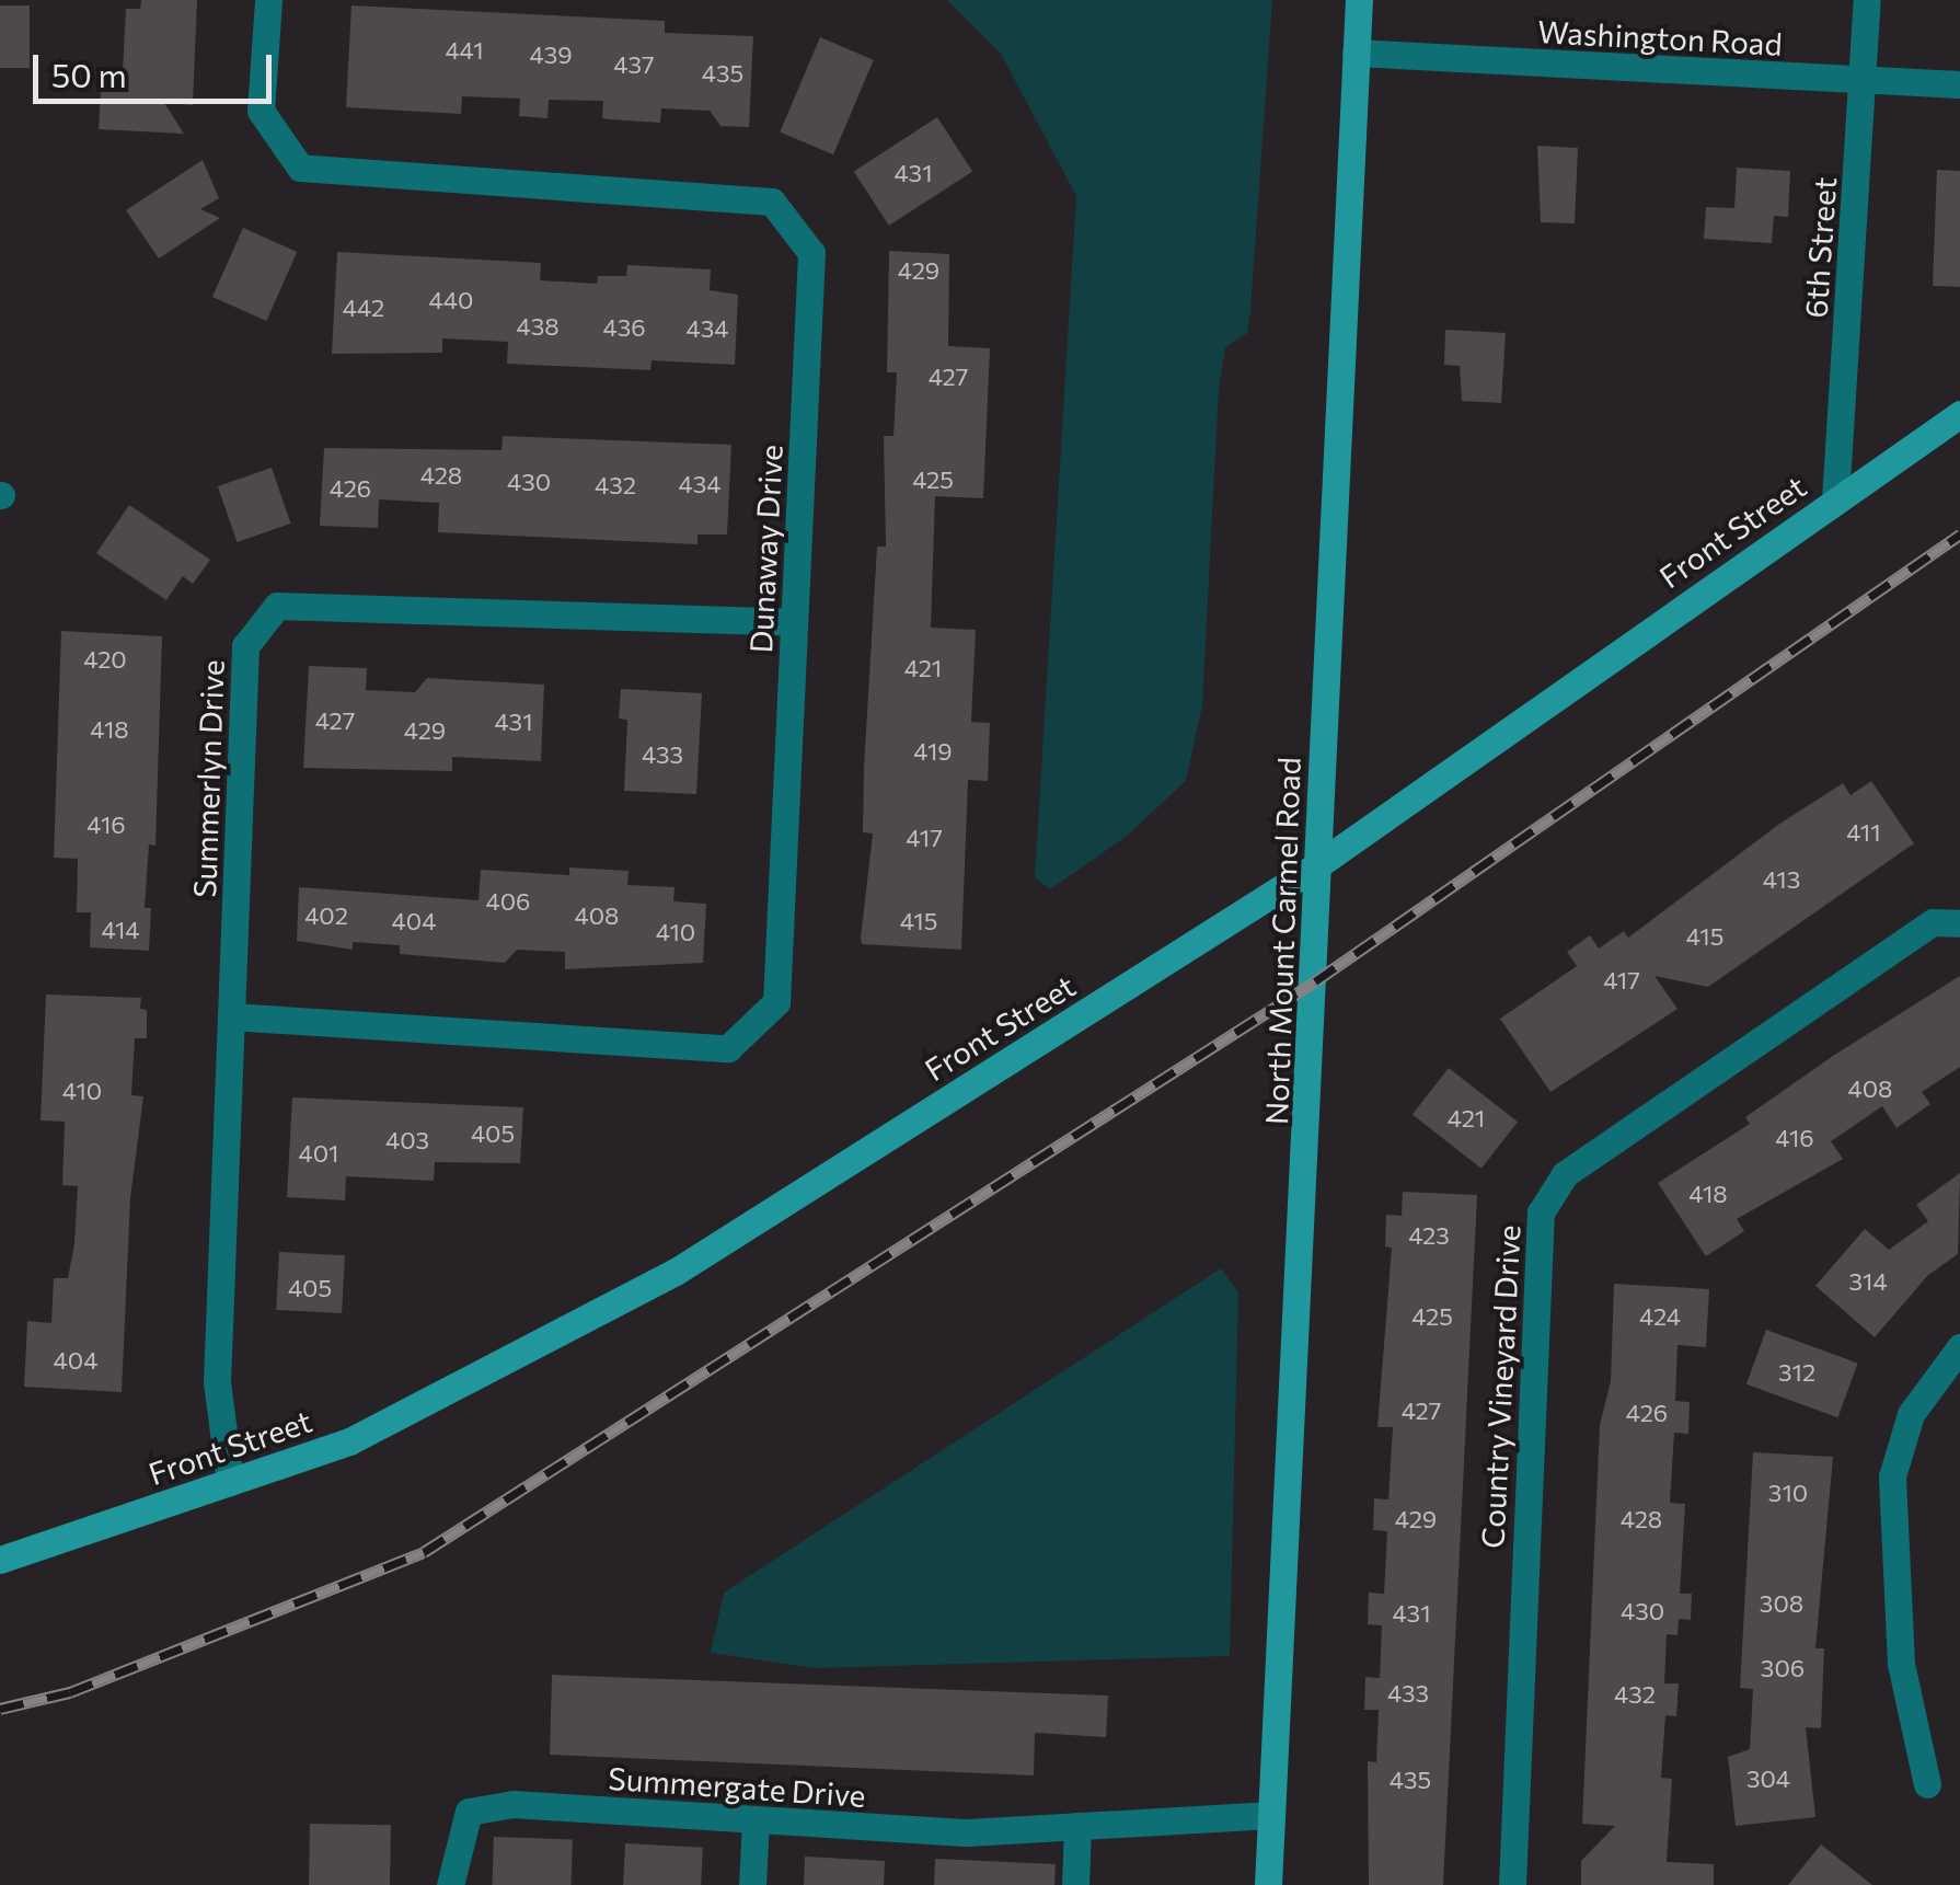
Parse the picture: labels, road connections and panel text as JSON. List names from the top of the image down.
{
  "streets": {
    "street": [
      "Washington Road",
      "6th Street",
      "Front Street",
      "Dunaway Drive",
      "Summerlyn Drive",
      "North Mount Carmel Road",
      "Country Vineyard Drive",
      "Summergate Drive"
    ]
  },
  "crossings": [
    ["Washington Road", "6th Street"],
    ["Washington Road", "North Mount Carmel Road"],
    ["6th Street", "Front Street"],
    ["Front Street", "Summerlyn Drive"],
    ["Front Street", "North Mount Carmel Road"],
    ["Dunaway Drive", "Summerlyn Drive"],
    ["North Mount Carmel Road", "Summergate Drive"]
  ],
  "house_numbers": [
    "441",
    "439",
    "437",
    "435",
    "431",
    "429",
    "440",
    "442",
    "438",
    "436",
    "434",
    "427",
    "428",
    "425",
    "430",
    "434",
    "432",
    "426",
    "420",
    "421",
    "427",
    "431",
    "418",
    "429",
    "419",
    "433",
    "416",
    "411",
    "417",
    "413",
    "406",
    "402",
    "408",
    "404",
    "415",
    "414",
    "410",
    "415",
    "417",
    "408",
    "410",
    "421",
    "405",
    "416",
    "403",
    "401",
    "418",
    "423",
    "314",
    "405",
    "425",
    "424",
    "404",
    "312",
    "427",
    "426",
    "310",
    "429",
    "428",
    "308",
    "430",
    "431",
    "306",
    "433",
    "432",
    "304",
    "435"
  ],
  "scale_bar": "50 m"
}
